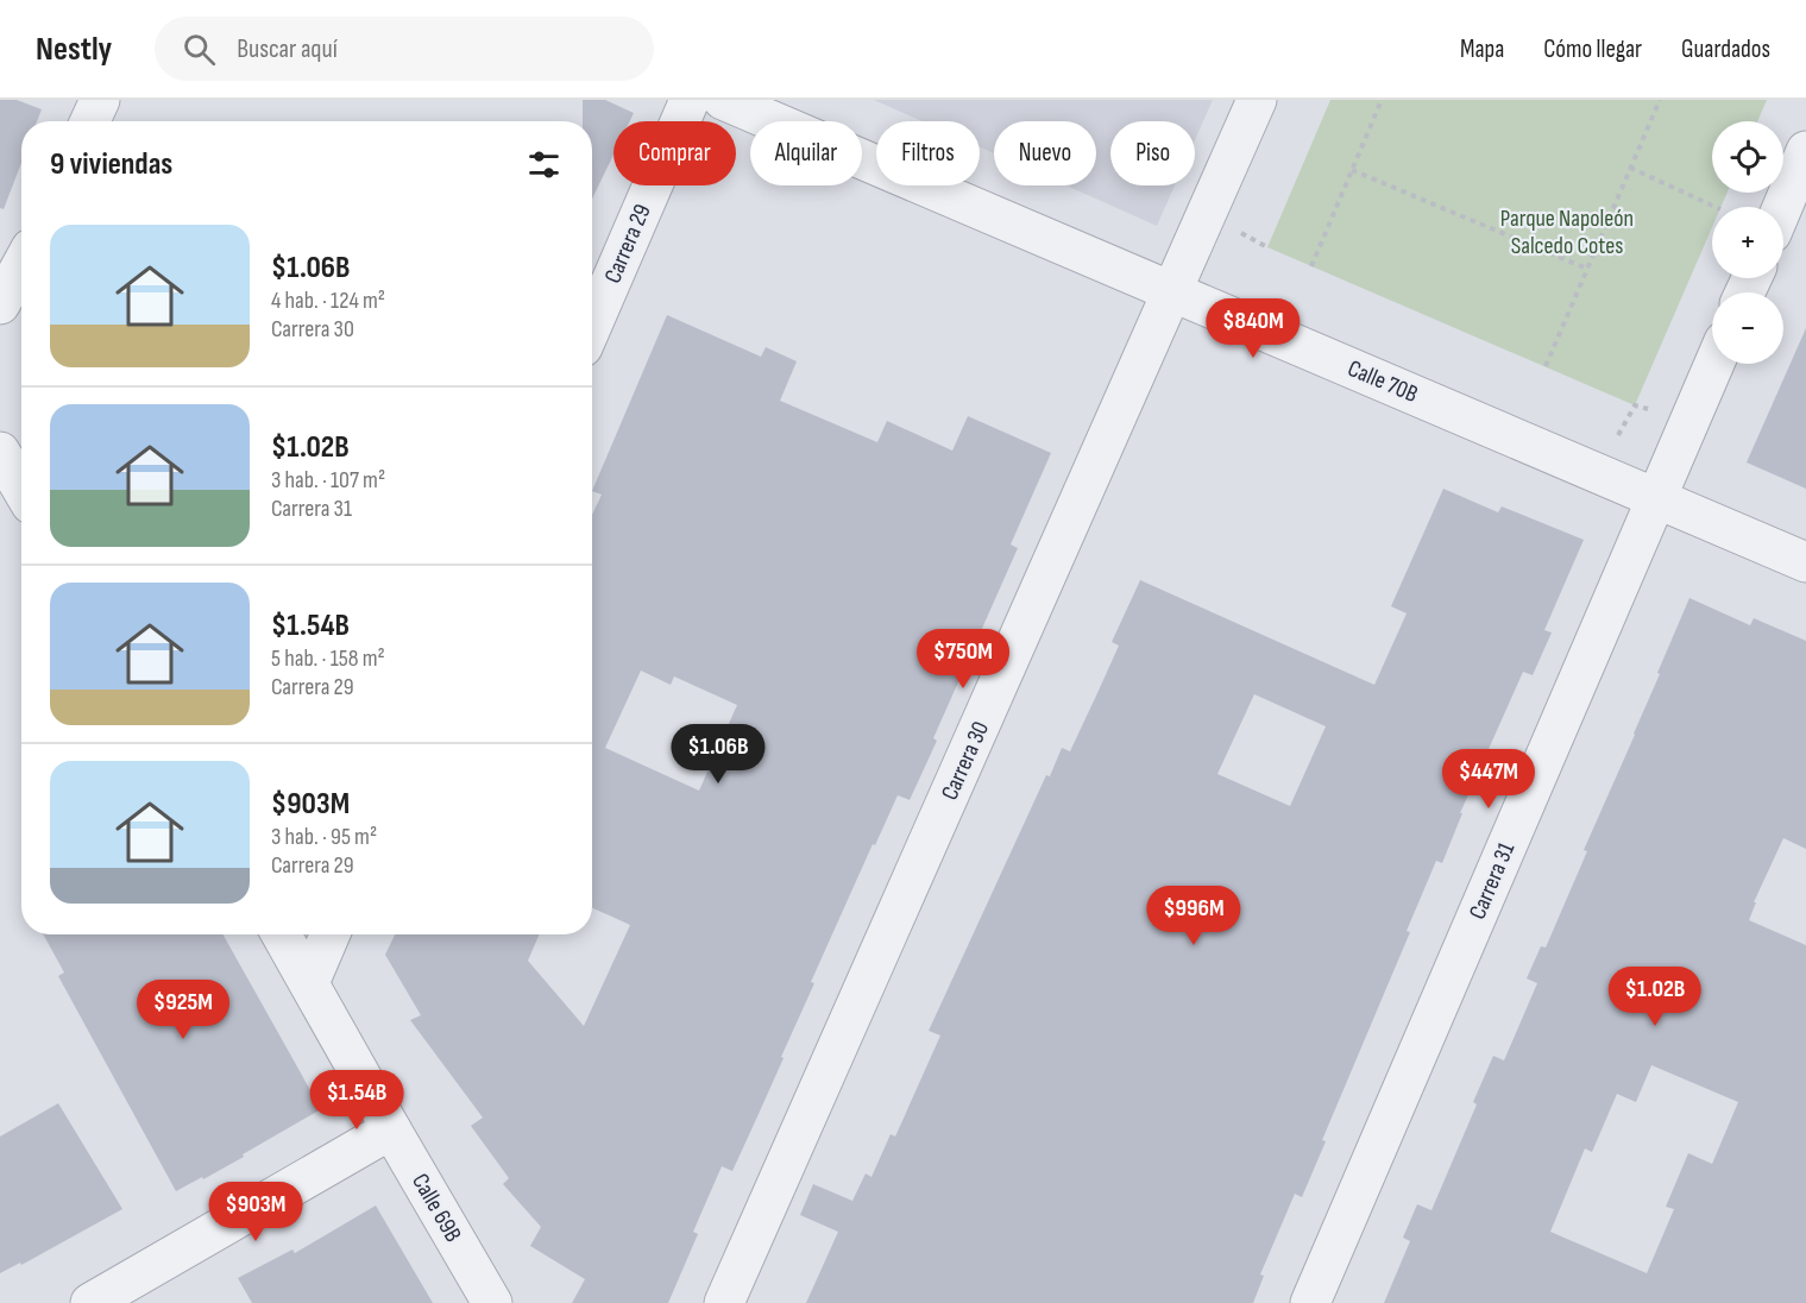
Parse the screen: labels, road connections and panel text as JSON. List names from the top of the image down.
{
  "streets": {
    "street": [
      "Carrera 29",
      "Calle 70B",
      "Carrera 30",
      "Carrera 31",
      "Calle 69B"
    ]
  },
  "crossings": [
    ["Calle 70B", "Carrera 30"],
    ["Calle 70B", "Carrera 31"]
  ],
  "parks": ["Parque Napoleón Salcedo Cotes"],
  "page": {
    "header": "Nestly",
    "search": "Buscar aquí",
    "nav": ["Mapa", "Cómo llegar", "Guardados"],
    "map_buttons": ["+", "−"],
    "chip": [
      "Comprar",
      "Alquilar",
      "Filtros",
      "Nuevo",
      "Piso"
    ],
    "heading": "9 viviendas",
    "list": [
      {
        "name": "$1.06B",
        "note": "4 hab. · 124 m² · Carrera 30"
      },
      {
        "name": "$1.02B",
        "note": "3 hab. · 107 m² · Carrera 31"
      },
      {
        "name": "$1.54B",
        "note": "5 hab. · 158 m² · Carrera 29"
      },
      {
        "name": "$903M",
        "note": "3 hab. · 95 m² · Carrera 29"
      }
    ],
    "price": [
      "$840M",
      "$750M",
      "$1.06B",
      "$447M",
      "$996M",
      "$1.02B",
      "$925M",
      "$1.54B",
      "$903M"
    ]
  }
}
